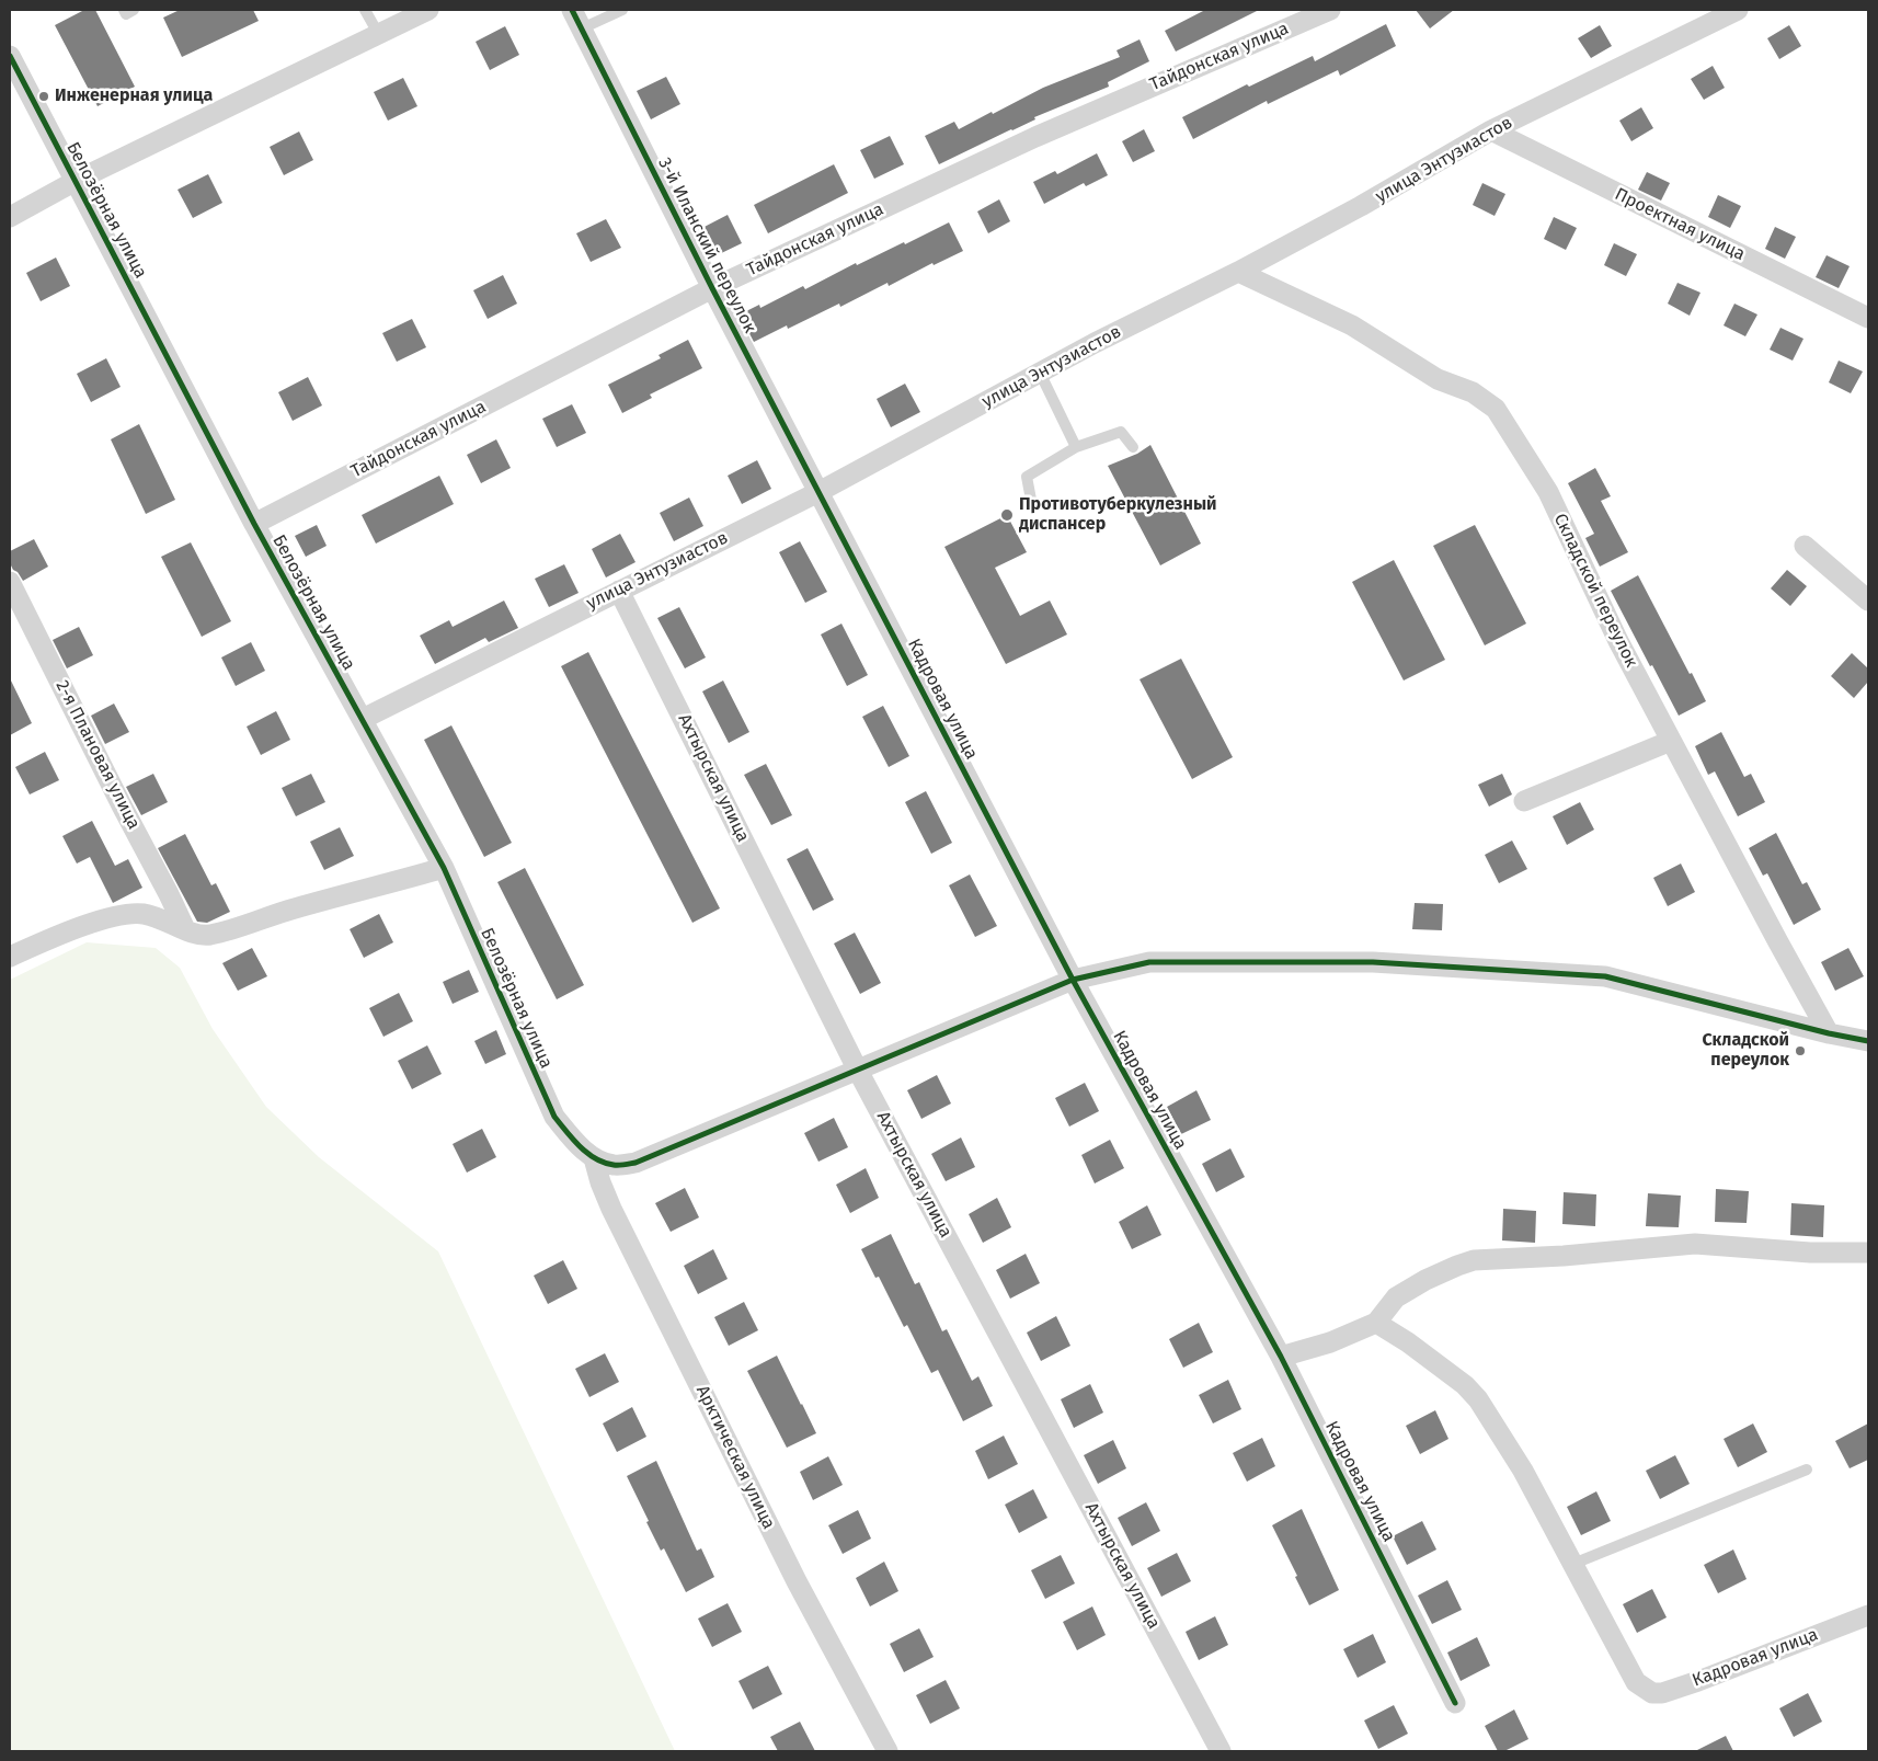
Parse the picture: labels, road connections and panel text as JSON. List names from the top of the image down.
{
  "streets": {
    "street": [
      "Тайдонская улица",
      "улица Энтузиастов",
      "Белозёрная улица",
      "Проектная улица",
      "3-й Иланский переулок",
      "Складской переулок",
      "Кадровая улица",
      "2-я Плановая улица",
      "Ахтырская улица",
      "Арктическая улица"
    ]
  },
  "crossings": [
    ["Тайдонская улица", "Белозёрная улица"],
    ["Тайдонская улица", "3-й Иланский переулок"],
    ["улица Энтузиастов", "Белозёрная улица"],
    ["улица Энтузиастов", "Проектная улица"],
    ["улица Энтузиастов", "3-й Иланский переулок"],
    ["улица Энтузиастов", "Складской переулок"],
    ["улица Энтузиастов", "Кадровая улица"],
    ["улица Энтузиастов", "Ахтырская улица"],
    ["Белозёрная улица", "Арктическая улица"],
    ["3-й Иланский переулок", "Кадровая улица"]
  ],
  "places": ["Инженерная улица", "Противотуберкулезный диспансер", "Складской переулок"]
}
